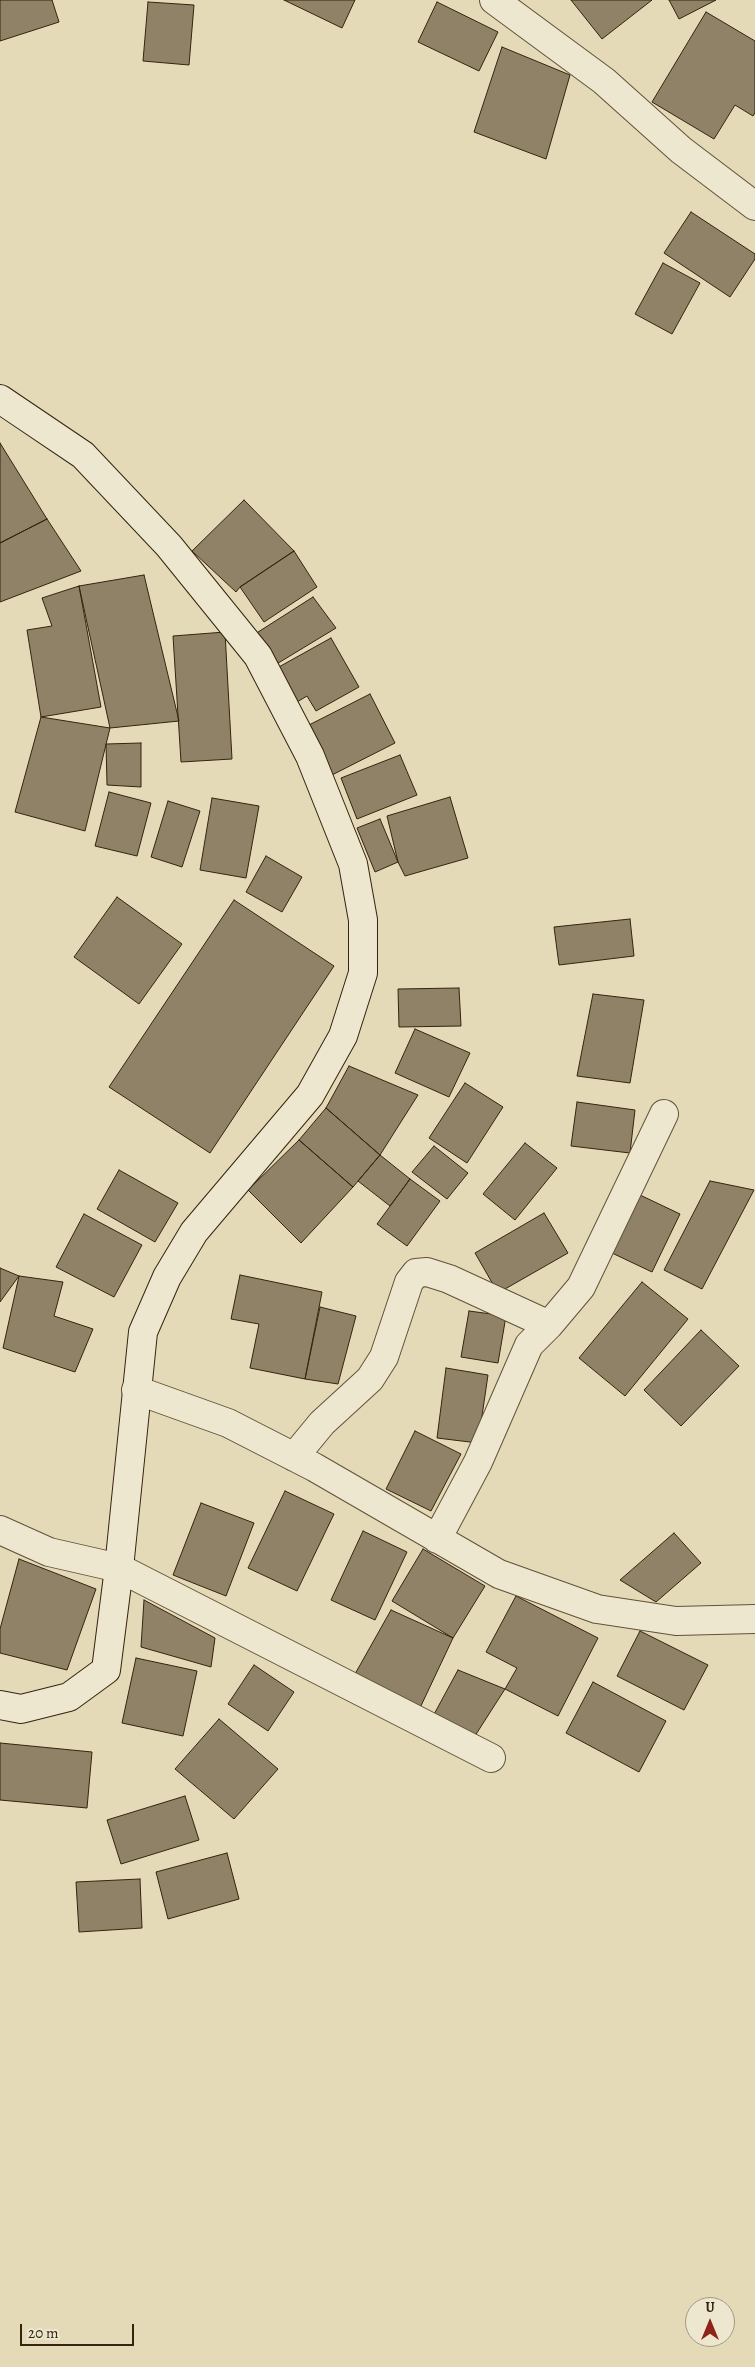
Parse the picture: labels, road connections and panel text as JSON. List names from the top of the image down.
{
  "scale_bar": "20 m",
  "north": "top"
}
